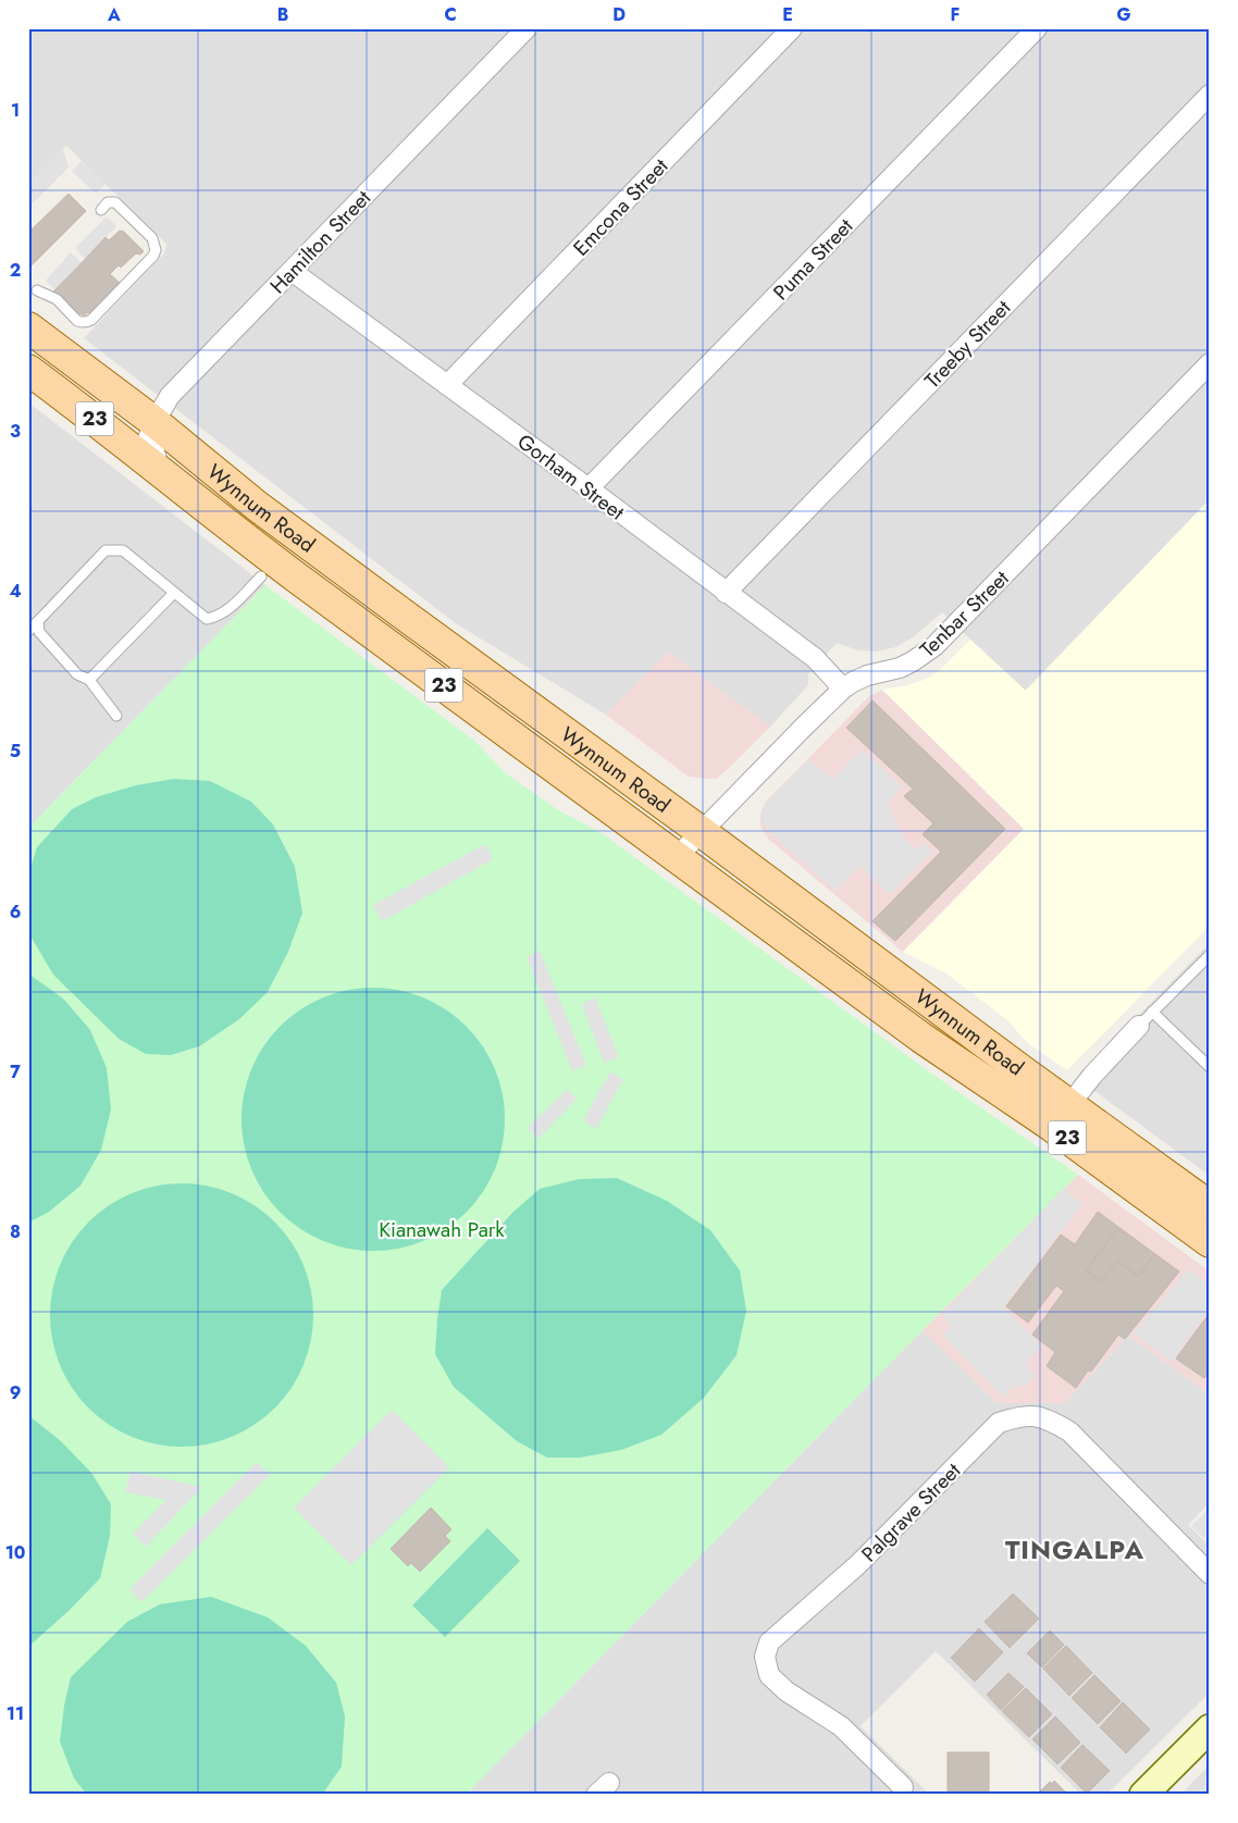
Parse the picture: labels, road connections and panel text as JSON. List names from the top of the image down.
{
  "streets": {
    "main road": ["23", "Wynnum Road"],
    "street": [
      "Emcona Street",
      "Hamilton Street",
      "Puma Street",
      "Treeby Street",
      "Gorham Street",
      "Tenbar Street",
      "Palgrave Street"
    ]
  },
  "crossings": [
    ["Emcona Street", "Gorham Street"],
    ["Hamilton Street", "Gorham Street"],
    ["Hamilton Street", "Wynnum Road"],
    ["Puma Street", "Gorham Street"],
    ["Treeby Street", "Gorham Street"],
    ["Gorham Street", "Tenbar Street"],
    ["Wynnum Road", "Tenbar Street"]
  ],
  "districts": ["TINGALPA"],
  "parks": ["Kianawah Park"],
  "grid": {
    "columns": [
      "A",
      "B",
      "C",
      "D",
      "E",
      "F",
      "G"
    ],
    "rows": [
      "1",
      "2",
      "3",
      "4",
      "5",
      "6",
      "7",
      "8",
      "9",
      "10",
      "11"
    ]
  }
}
